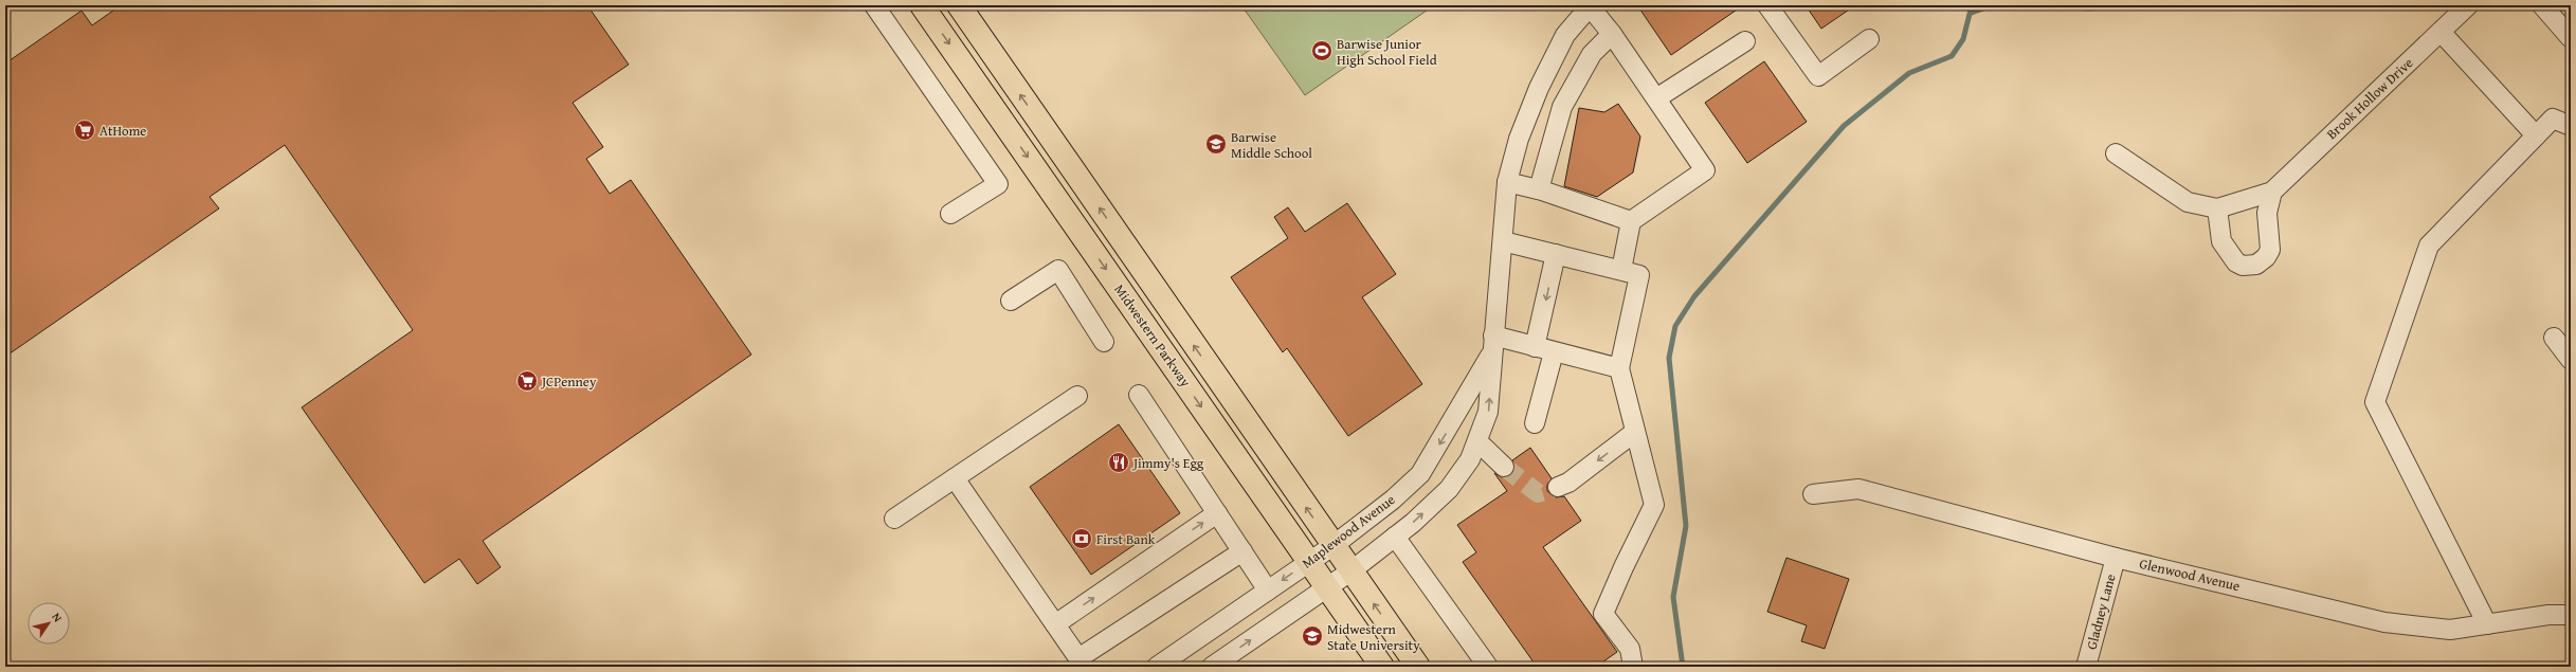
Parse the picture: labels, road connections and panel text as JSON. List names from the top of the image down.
{
  "streets": {
    "main road": ["Midwestern Parkway"],
    "street": [
      "Brook Hollow Drive",
      "Maplewood Avenue",
      "Glenwood Avenue",
      "Gladney Lane"
    ]
  },
  "crossings": [
    ["Midwestern Parkway", "Maplewood Avenue"],
    ["Glenwood Avenue", "Gladney Lane"]
  ],
  "places": {
    "sports": ["Barwise Junior High School Field"],
    "supermarket": ["AtHome", "JCPenney"],
    "school or university": ["Barwise Middle School", "Midwestern State University"],
    "restaurant": ["Jimmy's Egg"],
    "bank": ["First Bank"]
  },
  "north": "top right"
}
